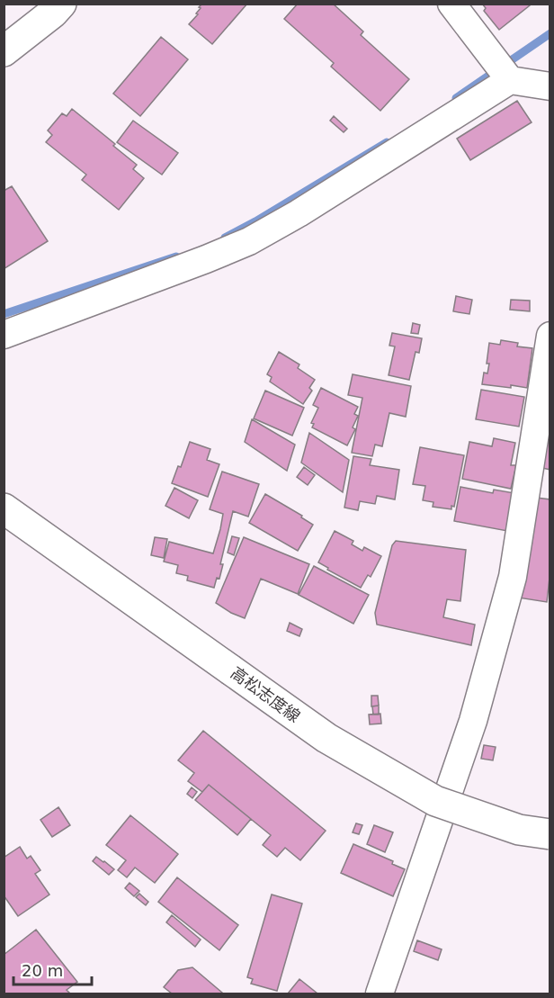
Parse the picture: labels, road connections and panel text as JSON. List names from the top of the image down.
{
  "streets": {
    "main road": ["高松志度線"]
  },
  "scale_bar": "20 m"
}
